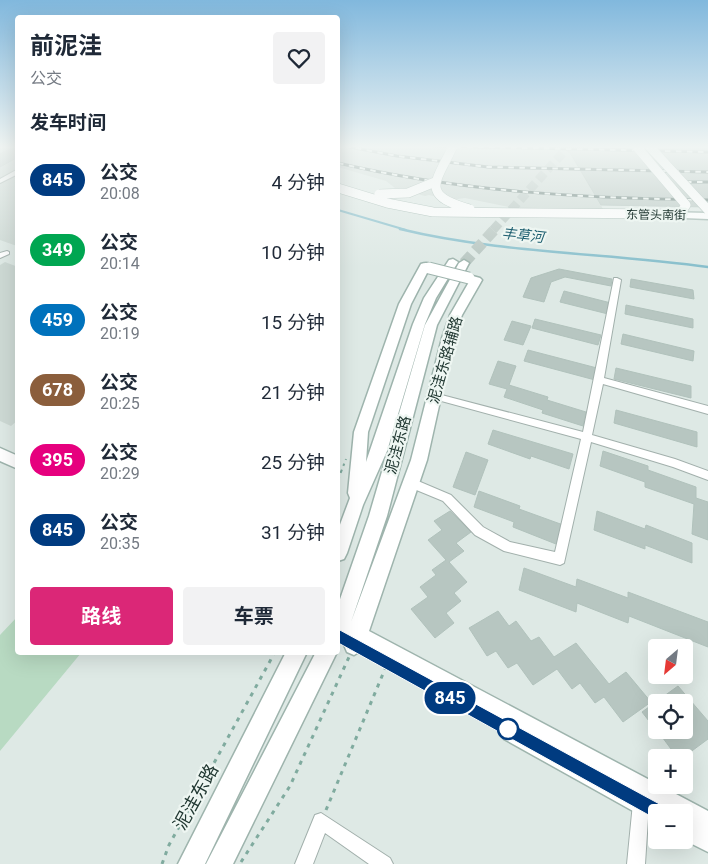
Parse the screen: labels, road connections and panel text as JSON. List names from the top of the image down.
{
  "streets": {
    "main road": ["东管头南街", "泥洼东路辅路", "泥洼东路"]
  },
  "crossings": [
    ["泥洼东路辅路", "泥洼东路"]
  ],
  "water": ["丰草河"],
  "lines": ["bus line 845"],
  "north": "bottom left",
  "page": {
    "on_map": "845",
    "heading": [
      ["前泥洼", "公交"],
      "发车时间"
    ],
    "list": [
      {
        "mark": "845",
        "name": "公交",
        "note": "20:08",
        "value": "4 分钟"
      },
      {
        "mark": "349",
        "name": "公交",
        "note": "20:14",
        "value": "10 分钟"
      },
      {
        "mark": "459",
        "name": "公交",
        "note": "20:19",
        "value": "15 分钟"
      },
      {
        "mark": "678",
        "name": "公交",
        "note": "20:25",
        "value": "21 分钟"
      },
      {
        "mark": "395",
        "name": "公交",
        "note": "20:29",
        "value": "25 分钟"
      },
      {
        "mark": "845",
        "name": "公交",
        "note": "20:35",
        "value": "31 分钟"
      }
    ],
    "buttons": ["路线", "车票"],
    "map_buttons": ["+", "−"]
  }
}
